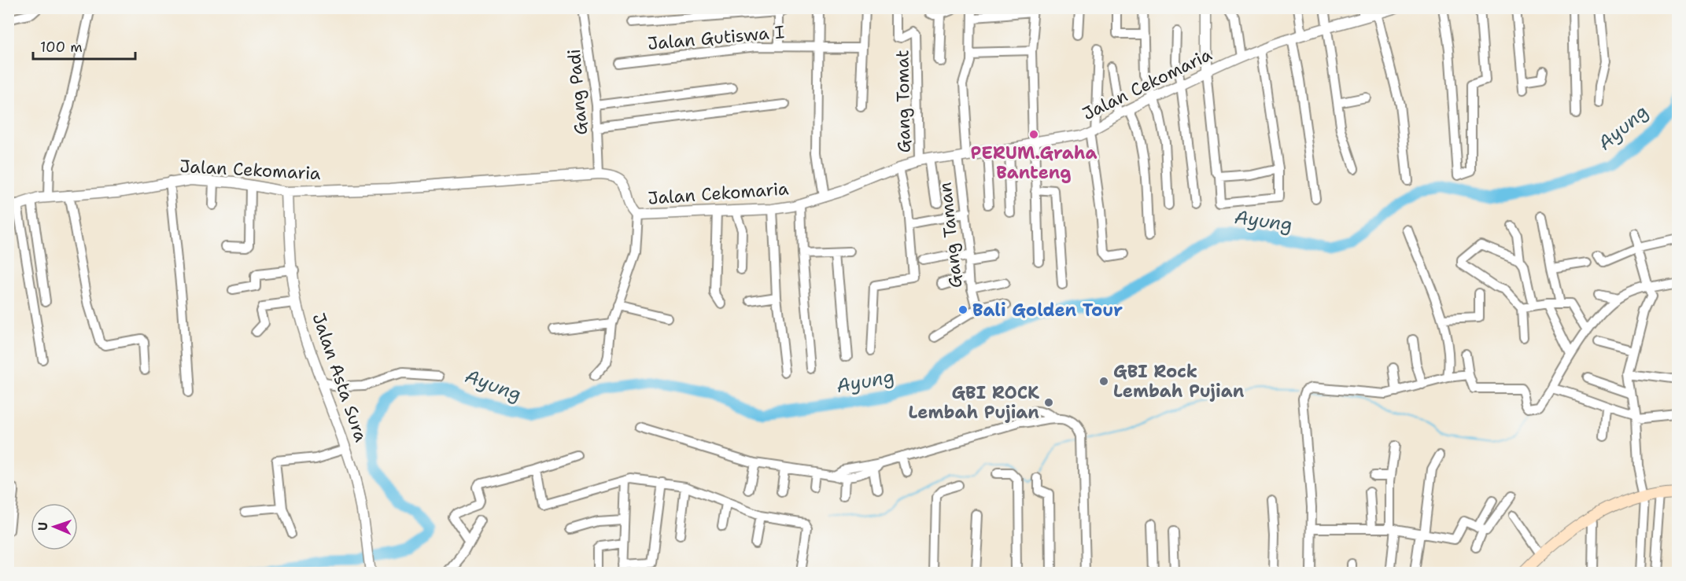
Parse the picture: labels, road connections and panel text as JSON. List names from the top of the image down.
{
  "streets": {
    "street": [
      "Jalan Gutiswa I",
      "Jalan Cekomaria",
      "Gang Padi",
      "Gang Tomat",
      "Gang Taman",
      "Jalan Asta Sura"
    ]
  },
  "crossings": [
    ["Jalan Cekomaria", "Gang Padi"],
    ["Jalan Cekomaria", "Gang Tomat"],
    ["Jalan Cekomaria", "Gang Taman"],
    ["Jalan Cekomaria", "Jalan Asta Sura"]
  ],
  "water": ["Ayung"],
  "places": [
    "PERUM.Graha Banteng",
    "Bali Golden Tour",
    "GBI Rock Lembah Pujian",
    "GBI ROCK Lembah Pujian"
  ],
  "scale_bar": "100 m",
  "north": "left"
}
